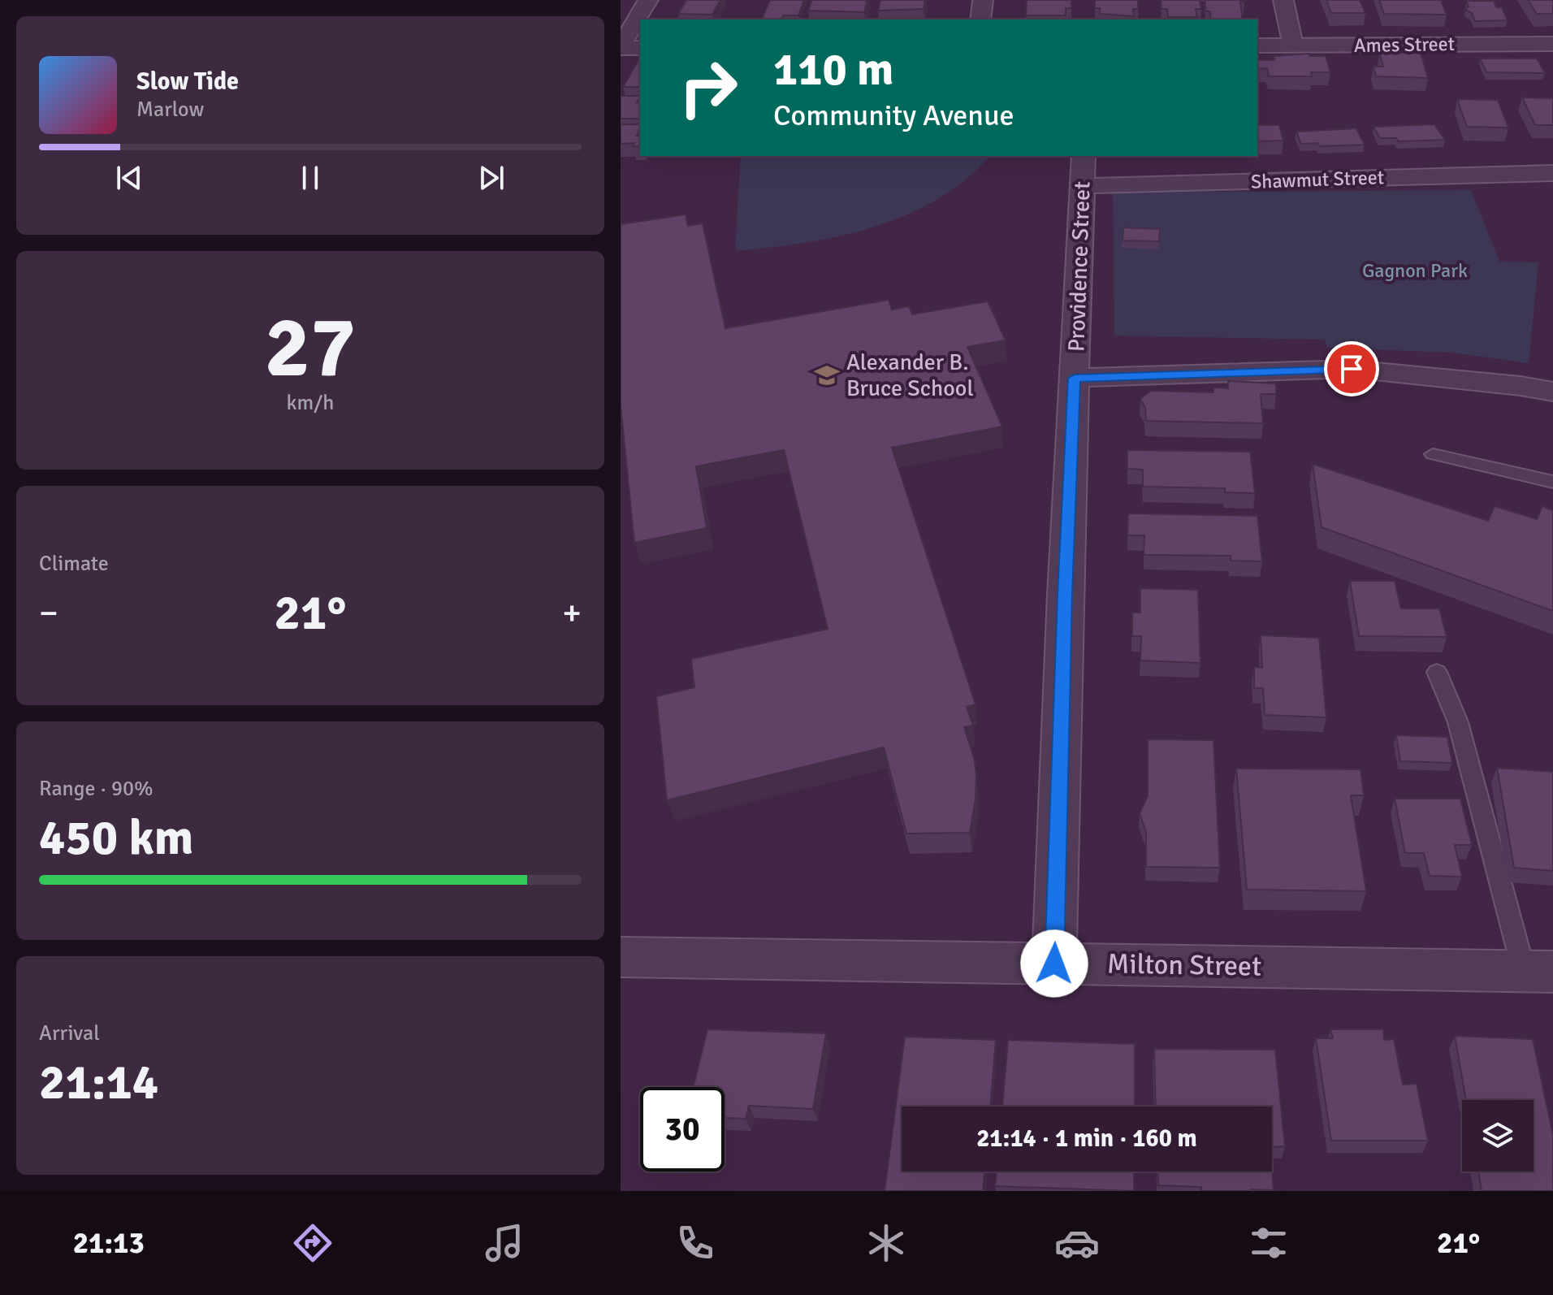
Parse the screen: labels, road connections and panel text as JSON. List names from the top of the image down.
{
  "streets": {
    "street": [
      "Ames Street",
      "Shawmut Street",
      "Providence Street",
      "Milton Street"
    ]
  },
  "crossings": [
    ["Shawmut Street", "Providence Street"],
    ["Providence Street", "Milton Street"]
  ],
  "parks": ["Gagnon Park"],
  "places": {
    "school or university": ["Alexander B. Bruce School"]
  },
  "page": {
    "turn": ["110 m", "Community Avenue"],
    "song": ["Slow Tide", "Marlow"],
    "tile": [
      ["27", "km/h"],
      "Climate",
      ["Range · 90%", "450 km"],
      ["Arrival", "21:14"]
    ],
    "heat": ["−", "21°", "+"],
    "limit": "30",
    "trip": "21:14 · 1 min · 160 m",
    "tabs": ["21:13", "21°"]
  }
}
